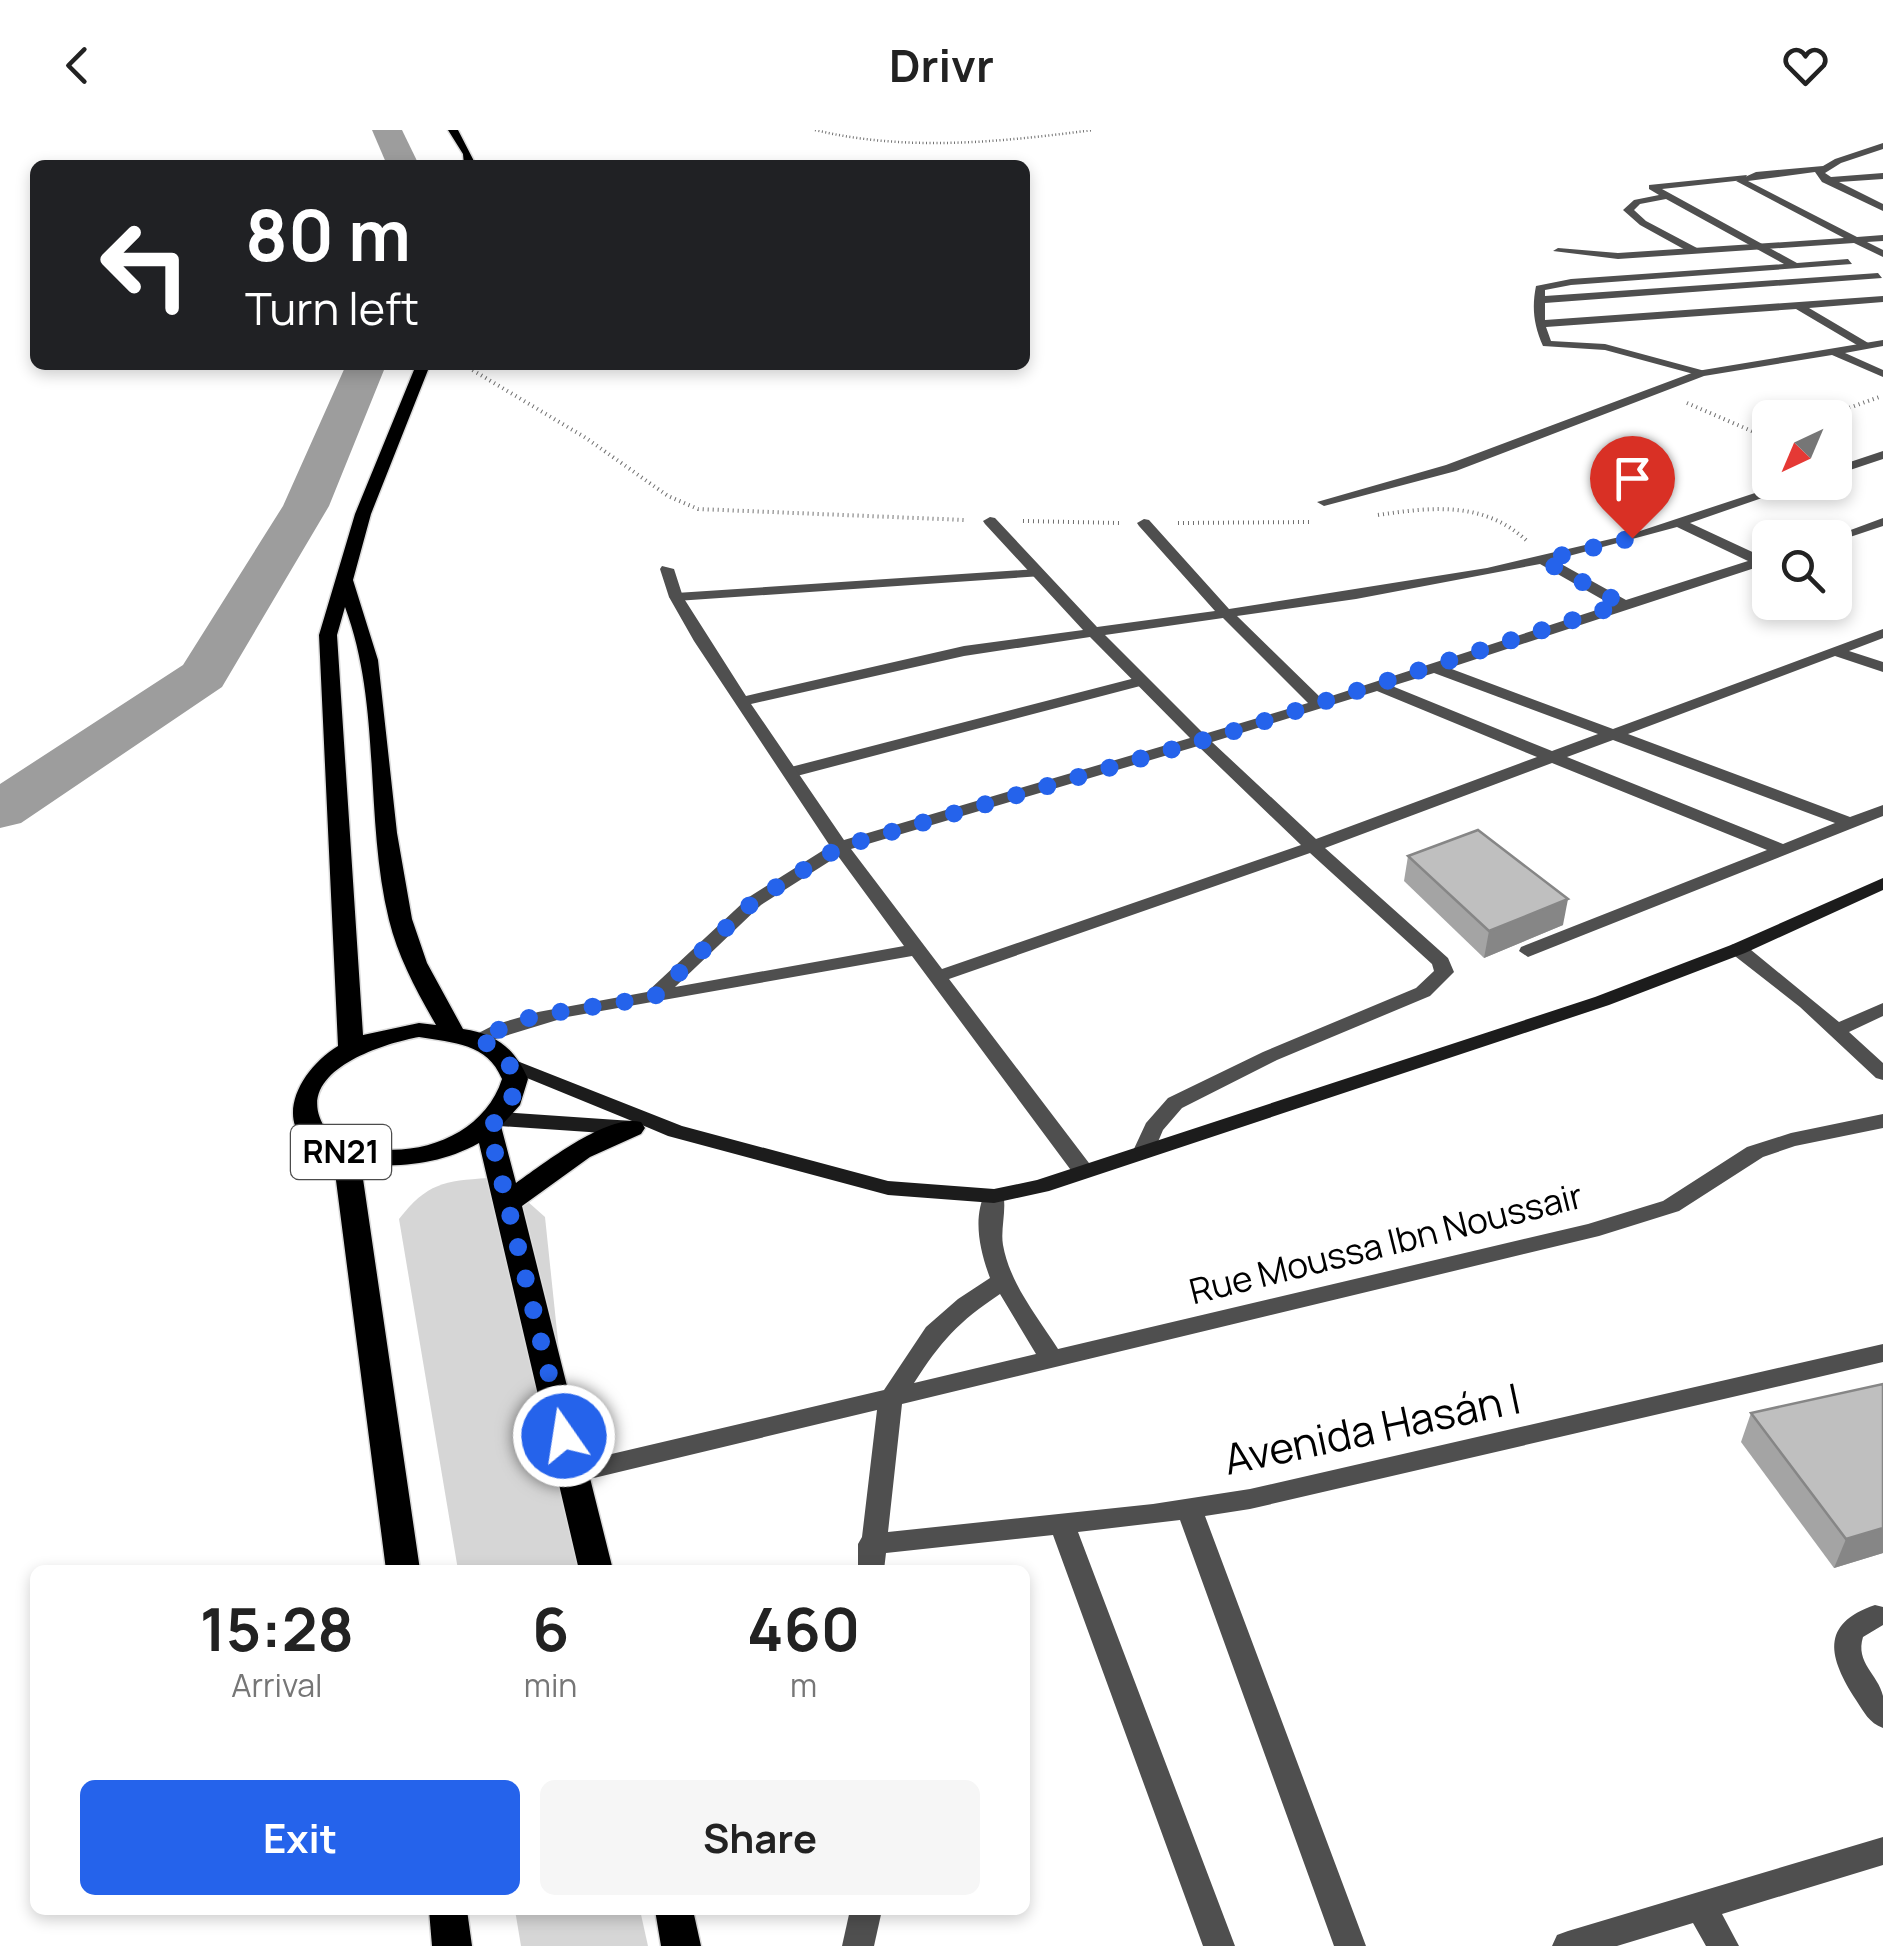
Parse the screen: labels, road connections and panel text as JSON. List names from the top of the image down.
{
  "streets": {
    "main road": ["RN21"],
    "street": ["Rue Moussa Ibn Noussair", "Avenida Hasán I"]
  },
  "north": "bottom left",
  "page": {
    "header": "Drivr",
    "turn": ["80 m", "Turn left"],
    "eta": [
      "15:28",
      "Arrival",
      "6",
      "min",
      "460",
      "m"
    ],
    "buttons": ["Exit", "Share"]
  }
}
